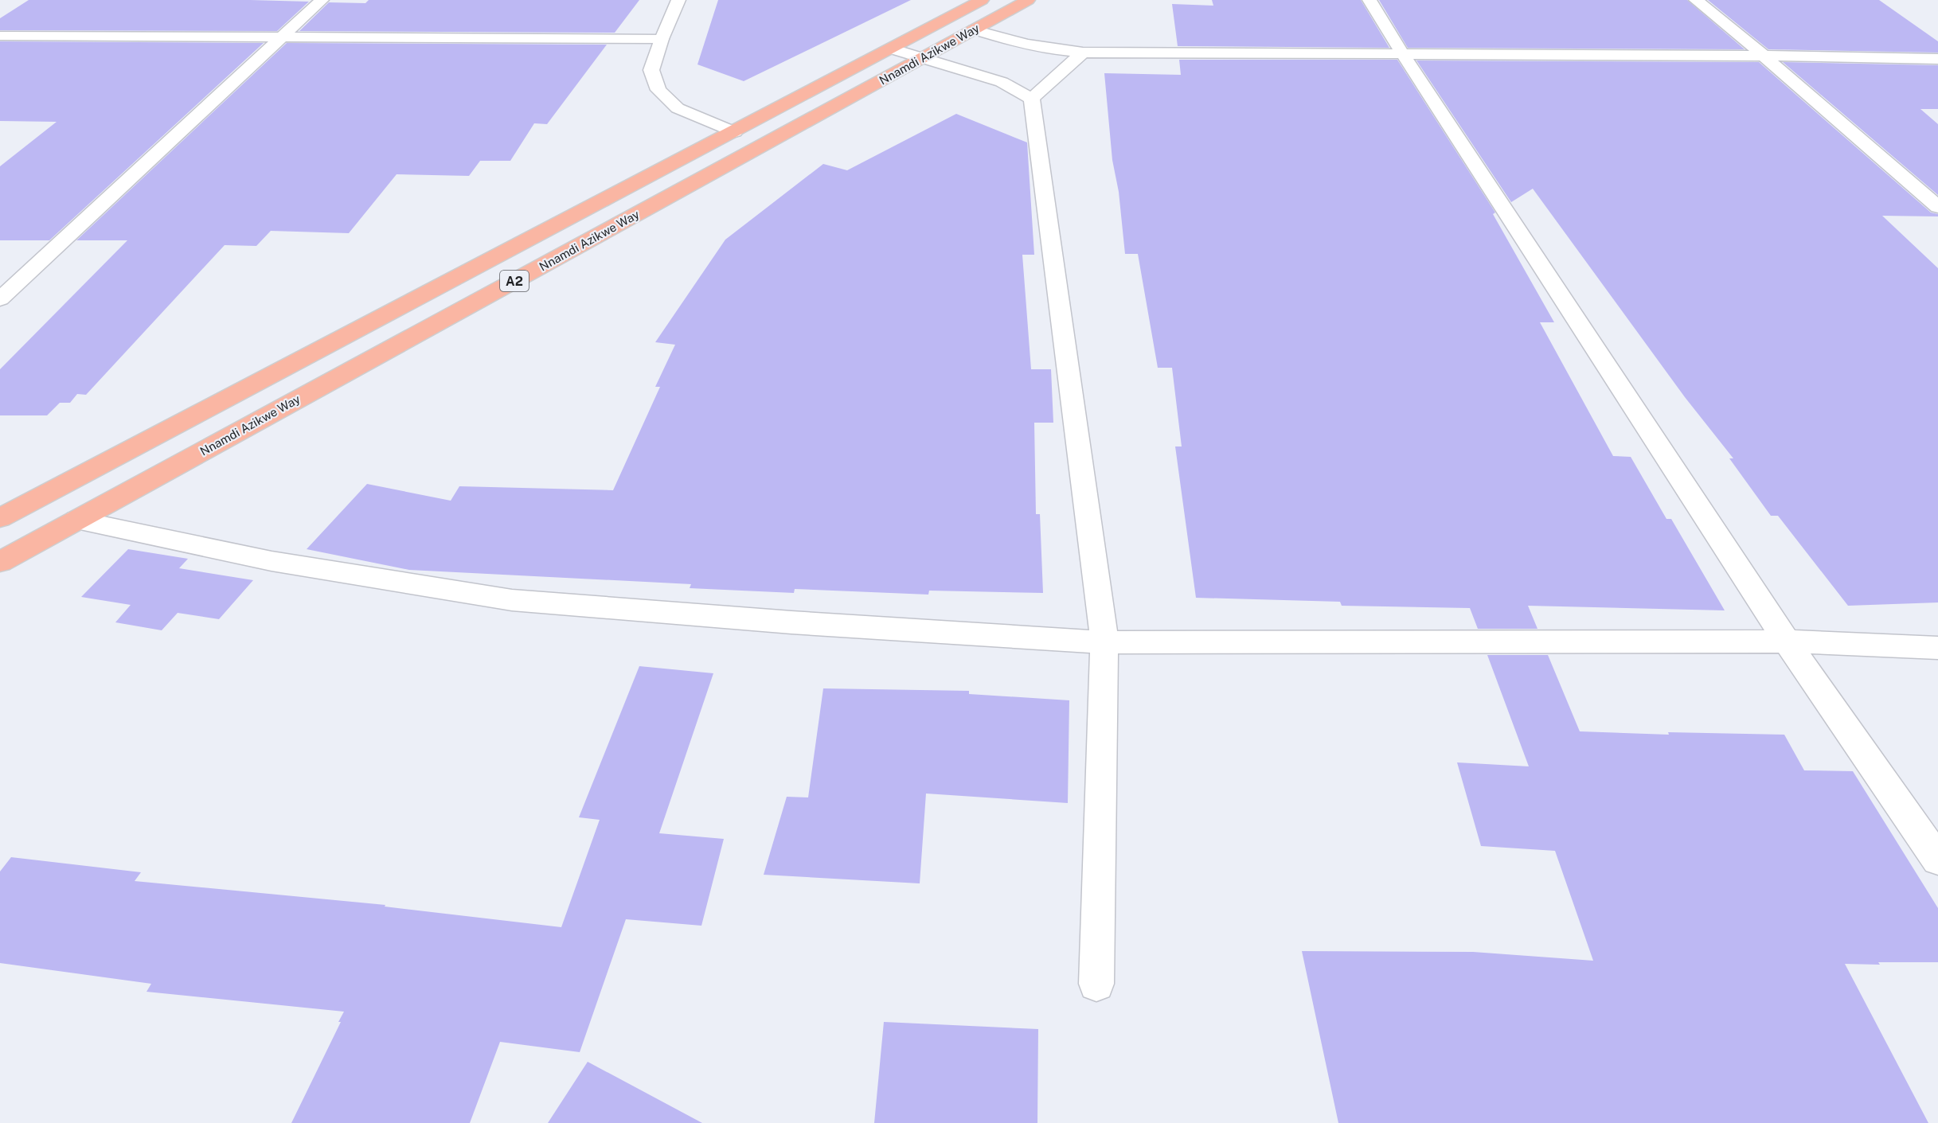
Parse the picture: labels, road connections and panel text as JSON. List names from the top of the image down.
{
  "streets": {
    "highway": ["Nnamdi Azikwe Way", "A2"]
  }
}
